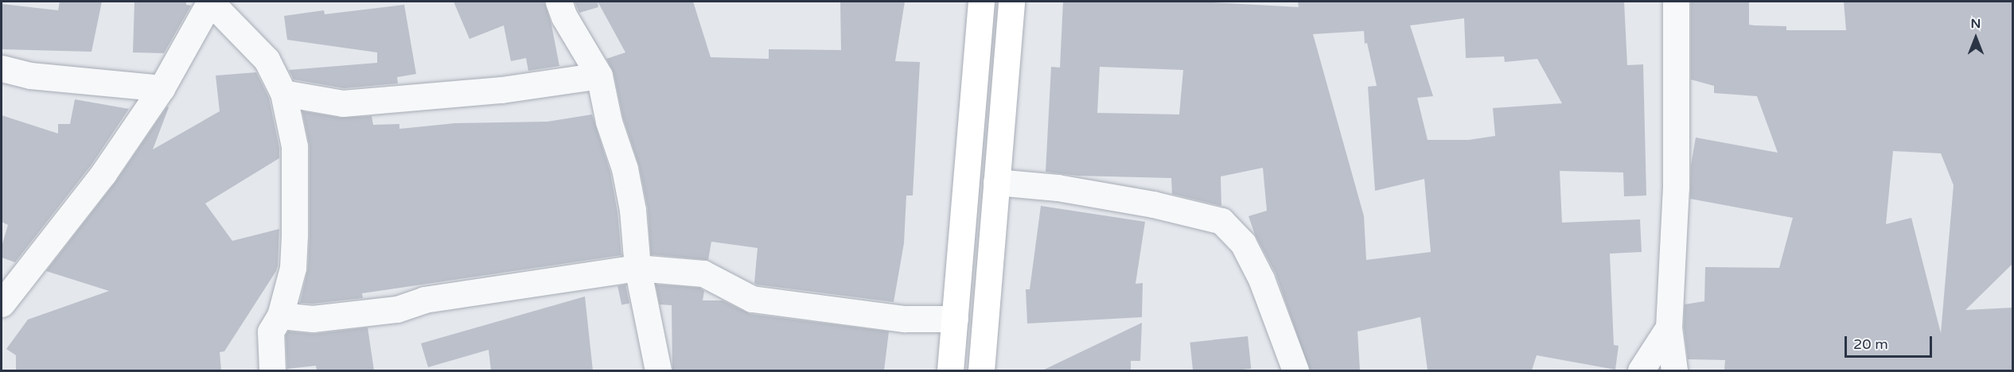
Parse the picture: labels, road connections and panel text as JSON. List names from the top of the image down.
{
  "scale_bar": "20 m",
  "north": "top"
}
